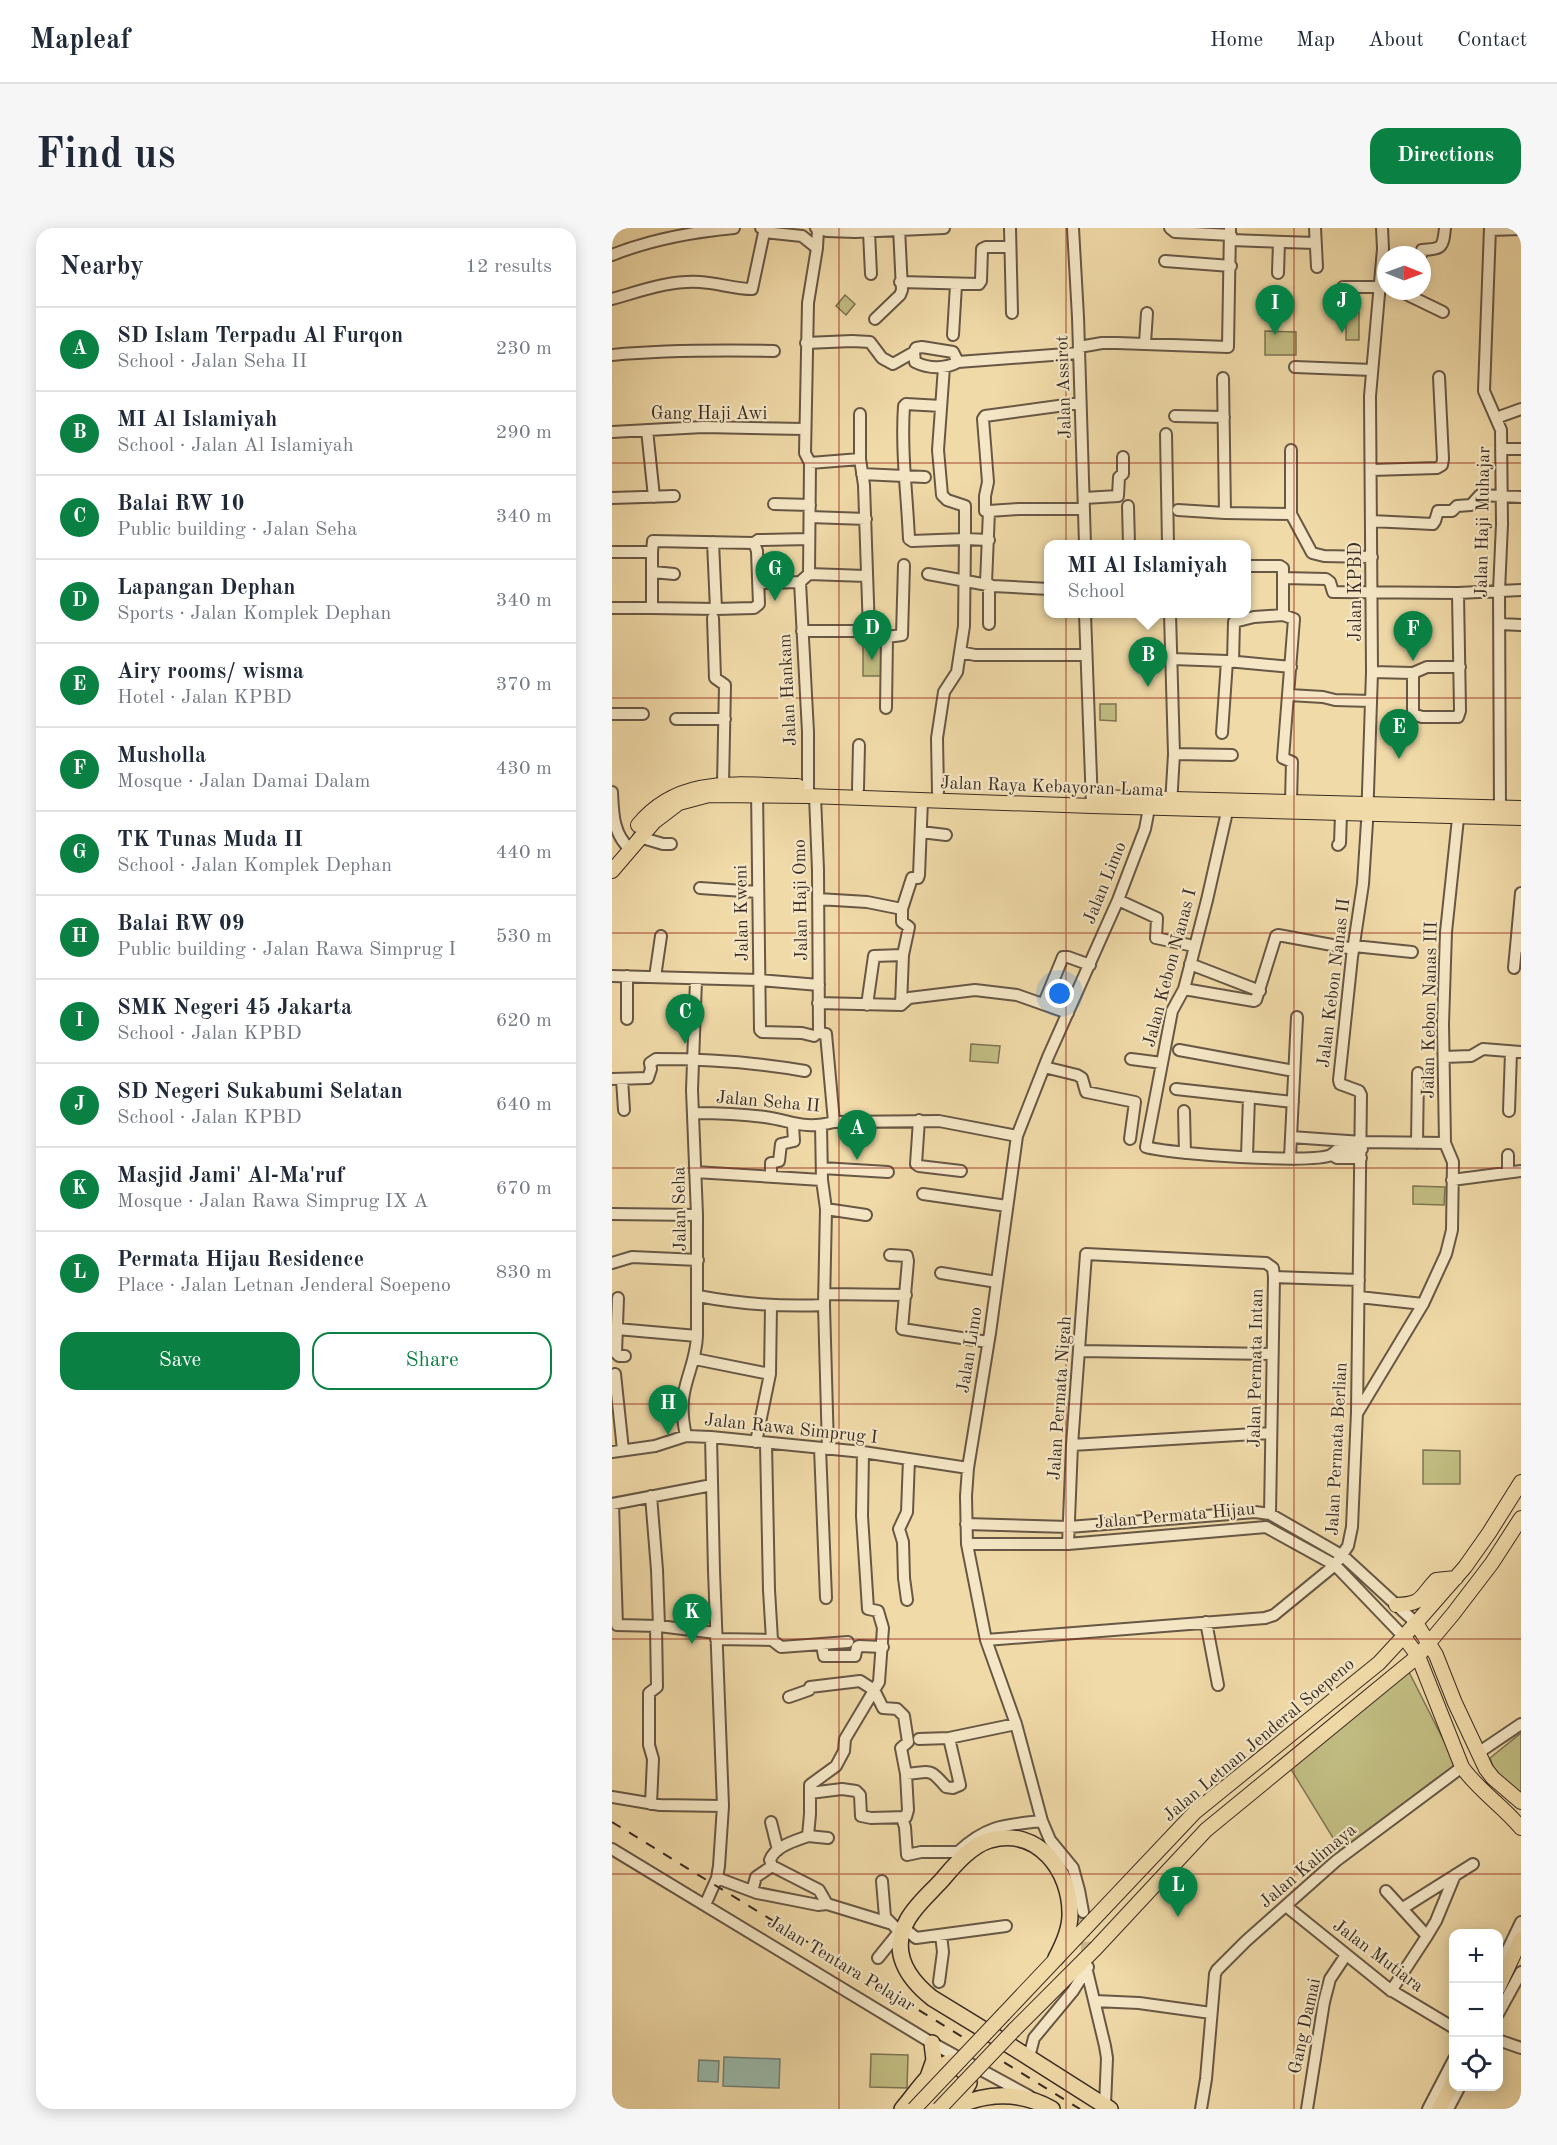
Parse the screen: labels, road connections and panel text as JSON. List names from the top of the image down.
{
  "streets": {
    "main road": ["Jalan Raya Kebayoran Lama", "Jalan Permata Hijau", "Jalan Letnan Jenderal Soepeno"],
    "street": [
      "Jalan Assirot",
      "Gang Haji Awi",
      "Jalan Haji Muhajar",
      "Jalan KPBD",
      "Jalan Hankam",
      "Jalan Limo",
      "Jalan Haji Omo",
      "Jalan Kweni",
      "Jalan Kebon Nanas I",
      "Jalan Kebon Nanas II",
      "Jalan Kebon Nanas III",
      "Jalan Seha II",
      "Jalan Seha",
      "Jalan Permata Intan",
      "Jalan Permata Nigah",
      "Jalan Rawa Simprug I",
      "Jalan Permata Berlian",
      "Jalan Kalimaya",
      "Jalan Mutiara",
      "Jalan Tentara Pelajar",
      "Gang Damai"
    ]
  },
  "crossings": [
    ["Jalan Haji Muhajar", "Jalan Raya Kebayoran Lama"],
    ["Jalan KPBD", "Jalan Raya Kebayoran Lama"],
    ["Jalan KPBD", "Jalan Kebon Nanas II"],
    ["Jalan Hankam", "Jalan Raya Kebayoran Lama"],
    ["Jalan Hankam", "Jalan Haji Omo"],
    ["Jalan Raya Kebayoran Lama", "Jalan Limo"],
    ["Jalan Raya Kebayoran Lama", "Jalan Haji Omo"],
    ["Jalan Raya Kebayoran Lama", "Jalan Kweni"],
    ["Jalan Raya Kebayoran Lama", "Jalan Kebon Nanas I"],
    ["Jalan Raya Kebayoran Lama", "Jalan Kebon Nanas II"],
    ["Jalan Raya Kebayoran Lama", "Jalan Kebon Nanas III"],
    ["Jalan Limo", "Jalan Seha II"],
    ["Jalan Limo", "Jalan Rawa Simprug I"],
    ["Jalan Limo", "Jalan Permata Berlian"],
    ["Jalan Limo", "Jalan Permata Hijau"],
    ["Jalan Haji Omo", "Jalan Kweni"],
    ["Jalan Haji Omo", "Jalan Seha II"],
    ["Jalan Kebon Nanas II", "Jalan Permata Berlian"],
    ["Jalan Kebon Nanas III", "Jalan Permata Berlian"],
    ["Jalan Seha II", "Jalan Seha"],
    ["Jalan Seha", "Jalan Rawa Simprug I"],
    ["Jalan Permata Intan", "Jalan Permata Nigah"],
    ["Jalan Permata Intan", "Jalan Permata Hijau"],
    ["Jalan Permata Nigah", "Jalan Permata Hijau"],
    ["Jalan Permata Berlian", "Jalan Permata Hijau"],
    ["Jalan Permata Hijau", "Jalan Letnan Jenderal Soepeno"],
    ["Jalan Permata Hijau", "Jalan Kalimaya"],
    ["Jalan Kalimaya", "Jalan Mutiara"],
    ["Jalan Mutiara", "Gang Damai"]
  ],
  "north": "right",
  "page": {
    "header": "Mapleaf",
    "nav": [
      "Home",
      "Map",
      "About",
      "Contact"
    ],
    "buttons": [
      "Directions",
      ["Save", "Share"]
    ],
    "title": "Find us",
    "heading": ["Nearby", "12 results"],
    "pins": [
      "J",
      "I",
      "G",
      "D",
      "F",
      "B",
      "E",
      "C",
      "A",
      "H",
      "K",
      "L"
    ],
    "list": [
      {
        "mark": "A",
        "name": "SD Islam Terpadu Al Furqon",
        "note": "School · Jalan Seha II",
        "value": "230 m"
      },
      {
        "mark": "B",
        "name": "MI Al Islamiyah",
        "note": "School · Jalan Al Islamiyah",
        "value": "290 m"
      },
      {
        "mark": "C",
        "name": "Balai RW 10",
        "note": "Public building · Jalan Seha",
        "value": "340 m"
      },
      {
        "mark": "D",
        "name": "Lapangan Dephan",
        "note": "Sports · Jalan Komplek Dephan",
        "value": "340 m"
      },
      {
        "mark": "E",
        "name": "Airy rooms/ wisma",
        "note": "Hotel · Jalan KPBD",
        "value": "370 m"
      },
      {
        "mark": "F",
        "name": "Musholla",
        "note": "Mosque · Jalan Damai Dalam",
        "value": "430 m"
      },
      {
        "mark": "G",
        "name": "TK Tunas Muda II",
        "note": "School · Jalan Komplek Dephan",
        "value": "440 m"
      },
      {
        "mark": "H",
        "name": "Balai RW 09",
        "note": "Public building · Jalan Rawa Simprug I",
        "value": "530 m"
      },
      {
        "mark": "I",
        "name": "SMK Negeri 45 Jakarta",
        "note": "School · Jalan KPBD",
        "value": "620 m"
      },
      {
        "mark": "J",
        "name": "SD Negeri Sukabumi Selatan",
        "note": "School · Jalan KPBD",
        "value": "640 m"
      },
      {
        "mark": "K",
        "name": "Masjid Jami' Al-Ma'ruf",
        "note": "Mosque · Jalan Rawa Simprug IX A",
        "value": "670 m"
      },
      {
        "mark": "L",
        "name": "Permata Hijau Residence",
        "note": "Place · Jalan Letnan Jenderal Soepeno",
        "value": "830 m"
      }
    ],
    "popup": ["MI Al Islamiyah", "School"],
    "map_buttons": ["+", "−"]
  }
}
